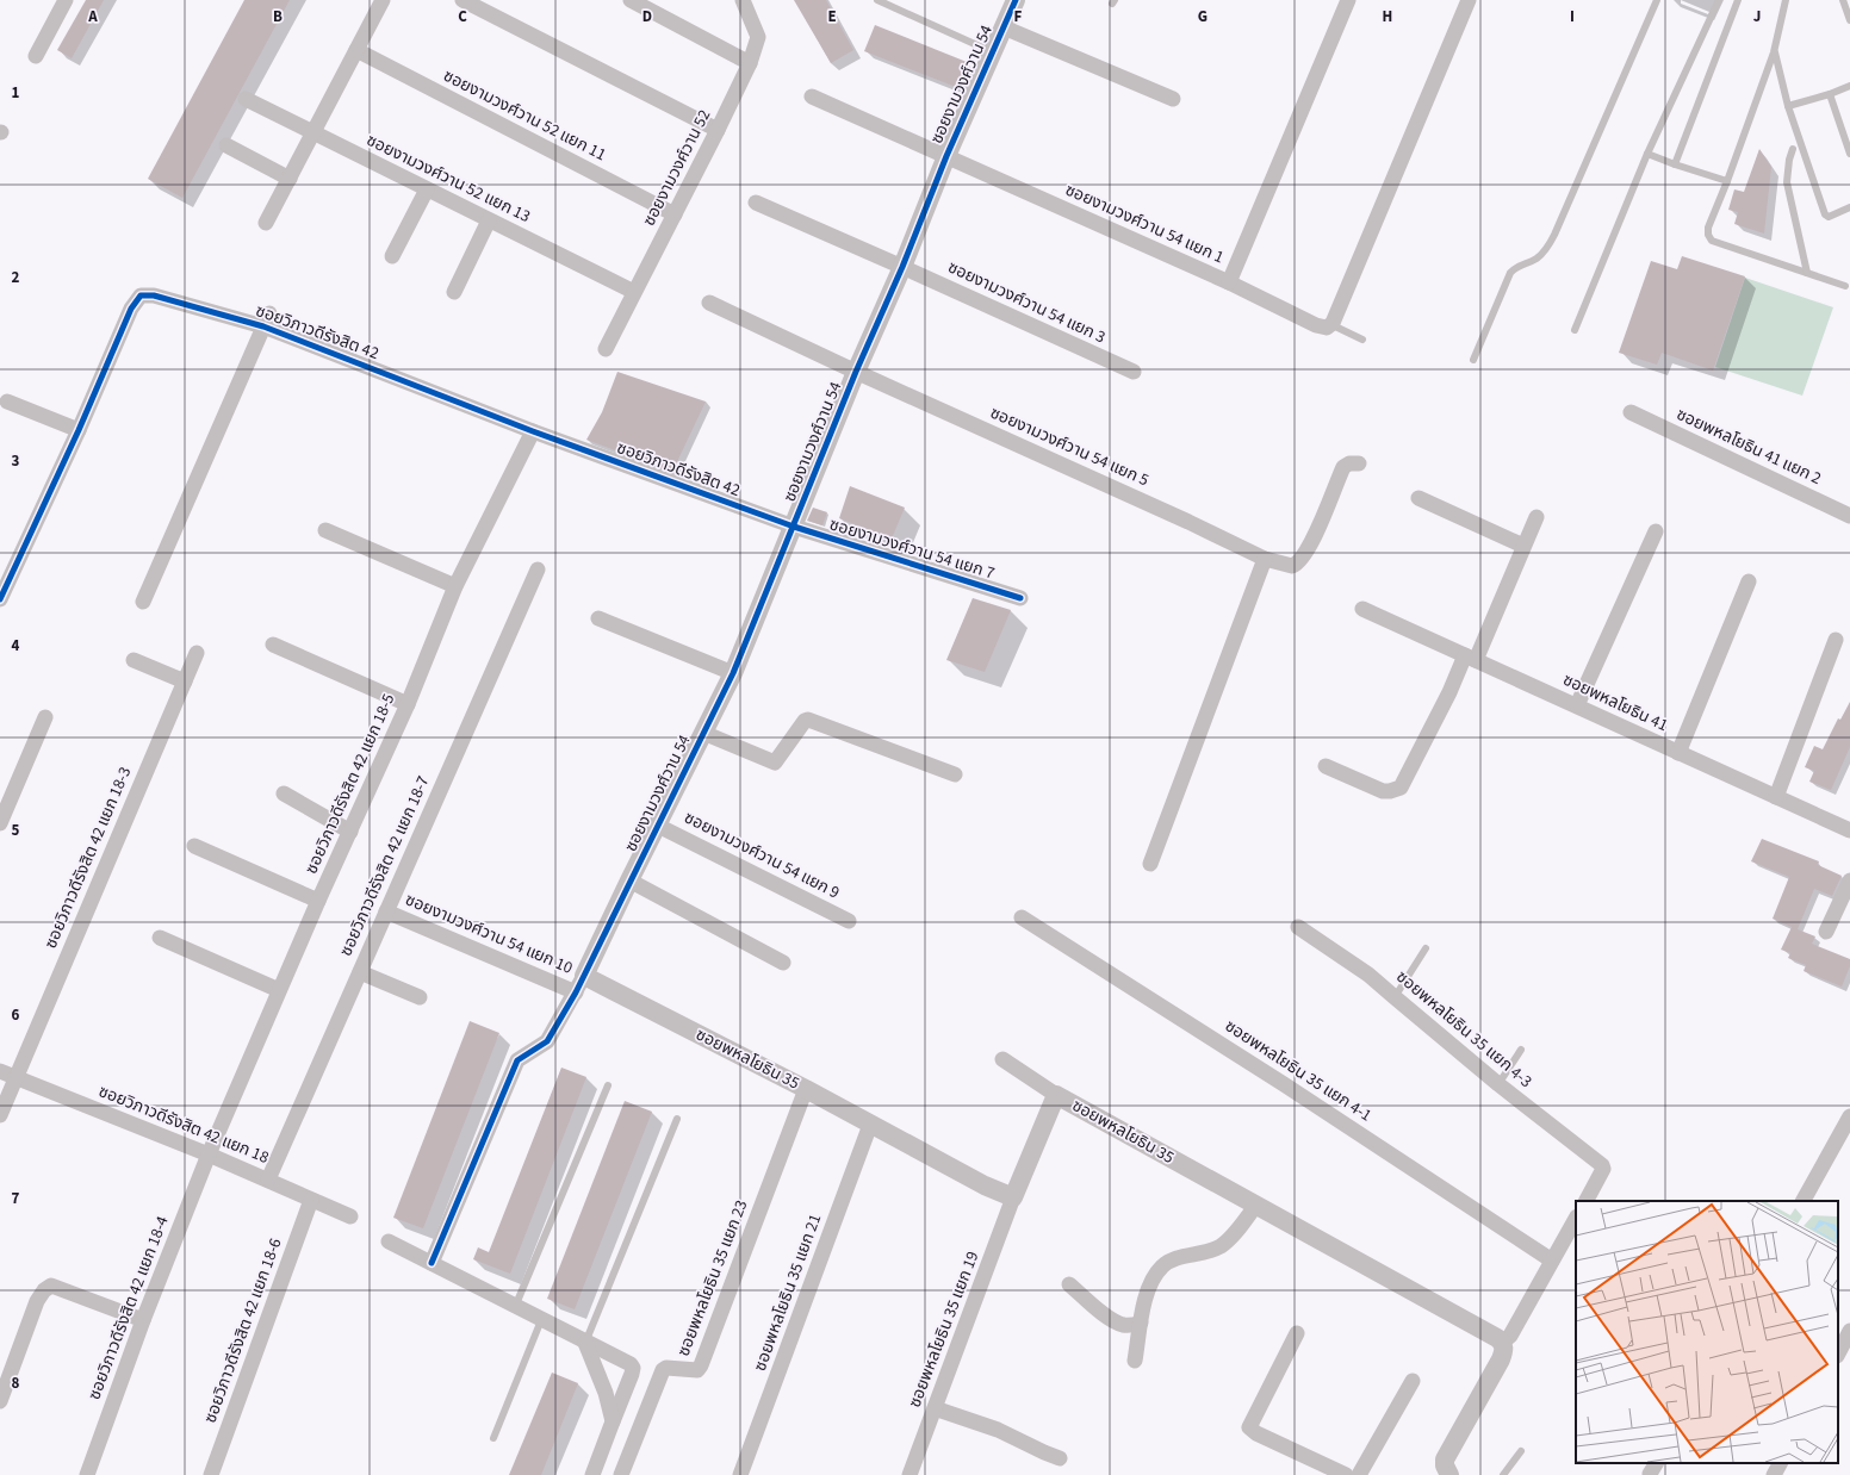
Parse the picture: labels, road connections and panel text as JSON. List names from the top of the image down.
{
  "streets": {
    "street": [
      "ซอยงามวงศ์วาน 54",
      "ซอยงามวงศ์วาน 52 แยก 11",
      "ซอยงามวงศ์วาน 52",
      "ซอยงามวงศ์วาน 52 แยก 13",
      "ซอยงามวงศ์วาน 54 แยก 1",
      "ซอยงามวงศ์วาน 54 แยก 3",
      "ซอยวิภาวดีรังสิต 42",
      "ซอยงามวงศ์วาน 54 แยก 5",
      "ซอยพหลโยธิน 41 แยก 2",
      "ซอยงามวงศ์วาน 54 แยก 7",
      "ซอยพหลโยธิน 41",
      "ซอยวิภาวดีรังสิต 42 แยก 18-5",
      "ซอยงามวงศ์วาน 54 แยก 9",
      "ซอยวิภาวดีรังสิต 42 แยก 18-3",
      "ซอยวิภาวดีรังสิต 42 แยก 18-7",
      "ซอยงามวงศ์วาน 54 แยก 10",
      "ซอยพหลโยธิน 35 แยก 4-3",
      "ซอยพหลโยธิน 35",
      "ซอยพหลโยธิน 35 แยก 4-1",
      "ซอยวิภาวดีรังสิต 42 แยก 18",
      "ซอยพหลโยธิน 35 แยก 23",
      "ซอยพหลโยธิน 35 แยก 21",
      "ซอยวิภาวดีรังสิต 42 แยก 18-4",
      "ซอยพหลโยธิน 35 แยก 19",
      "ซอยวิภาวดีรังสิต 42 แยก 18-6"
    ]
  },
  "crossings": [
    ["ซอยงามวงศ์วาน 54", "ซอยงามวงศ์วาน 54 แยก 1"],
    ["ซอยงามวงศ์วาน 54", "ซอยงามวงศ์วาน 54 แยก 3"],
    ["ซอยงามวงศ์วาน 54", "ซอยวิภาวดีรังสิต 42"],
    ["ซอยงามวงศ์วาน 54", "ซอยงามวงศ์วาน 54 แยก 5"],
    ["ซอยงามวงศ์วาน 54", "ซอยงามวงศ์วาน 54 แยก 7"],
    ["ซอยงามวงศ์วาน 54", "ซอยงามวงศ์วาน 54 แยก 9"],
    ["ซอยงามวงศ์วาน 54", "ซอยงามวงศ์วาน 54 แยก 10"],
    ["ซอยงามวงศ์วาน 54", "ซอยพหลโยธิน 35"],
    ["ซอยงามวงศ์วาน 52 แยก 11", "ซอยงามวงศ์วาน 52"],
    ["ซอยงามวงศ์วาน 52", "ซอยงามวงศ์วาน 52 แยก 13"],
    ["ซอยวิภาวดีรังสิต 42", "ซอยงามวงศ์วาน 54 แยก 7"],
    ["ซอยวิภาวดีรังสิต 42", "ซอยวิภาวดีรังสิต 42 แยก 18-5"],
    ["ซอยวิภาวดีรังสิต 42 แยก 18-5", "ซอยวิภาวดีรังสิต 42 แยก 18"],
    ["ซอยวิภาวดีรังสิต 42 แยก 18-5", "ซอยวิภาวดีรังสิต 42 แยก 18-4"],
    ["ซอยวิภาวดีรังสิต 42 แยก 18-3", "ซอยวิภาวดีรังสิต 42 แยก 18"],
    ["ซอยวิภาวดีรังสิต 42 แยก 18-7", "ซอยงามวงศ์วาน 54 แยก 10"],
    ["ซอยวิภาวดีรังสิต 42 แยก 18-7", "ซอยวิภาวดีรังสิต 42 แยก 18"],
    ["ซอยงามวงศ์วาน 54 แยก 10", "ซอยพหลโยธิน 35"],
    ["ซอยพหลโยธิน 35", "ซอยพหลโยธิน 35 แยก 23"],
    ["ซอยพหลโยธิน 35", "ซอยพหลโยธิน 35 แยก 21"],
    ["ซอยพหลโยธิน 35", "ซอยพหลโยธิน 35 แยก 19"],
    ["ซอยวิภาวดีรังสิต 42 แยก 18", "ซอยวิภาวดีรังสิต 42 แยก 18-4"],
    ["ซอยวิภาวดีรังสิต 42 แยก 18", "ซอยวิภาวดีรังสิต 42 แยก 18-6"]
  ],
  "grid": {
    "columns": [
      "A",
      "B",
      "C",
      "D",
      "E",
      "F",
      "G",
      "H",
      "I",
      "J"
    ],
    "rows": [
      "1",
      "2",
      "3",
      "4",
      "5",
      "6",
      "7",
      "8"
    ]
  }
}
